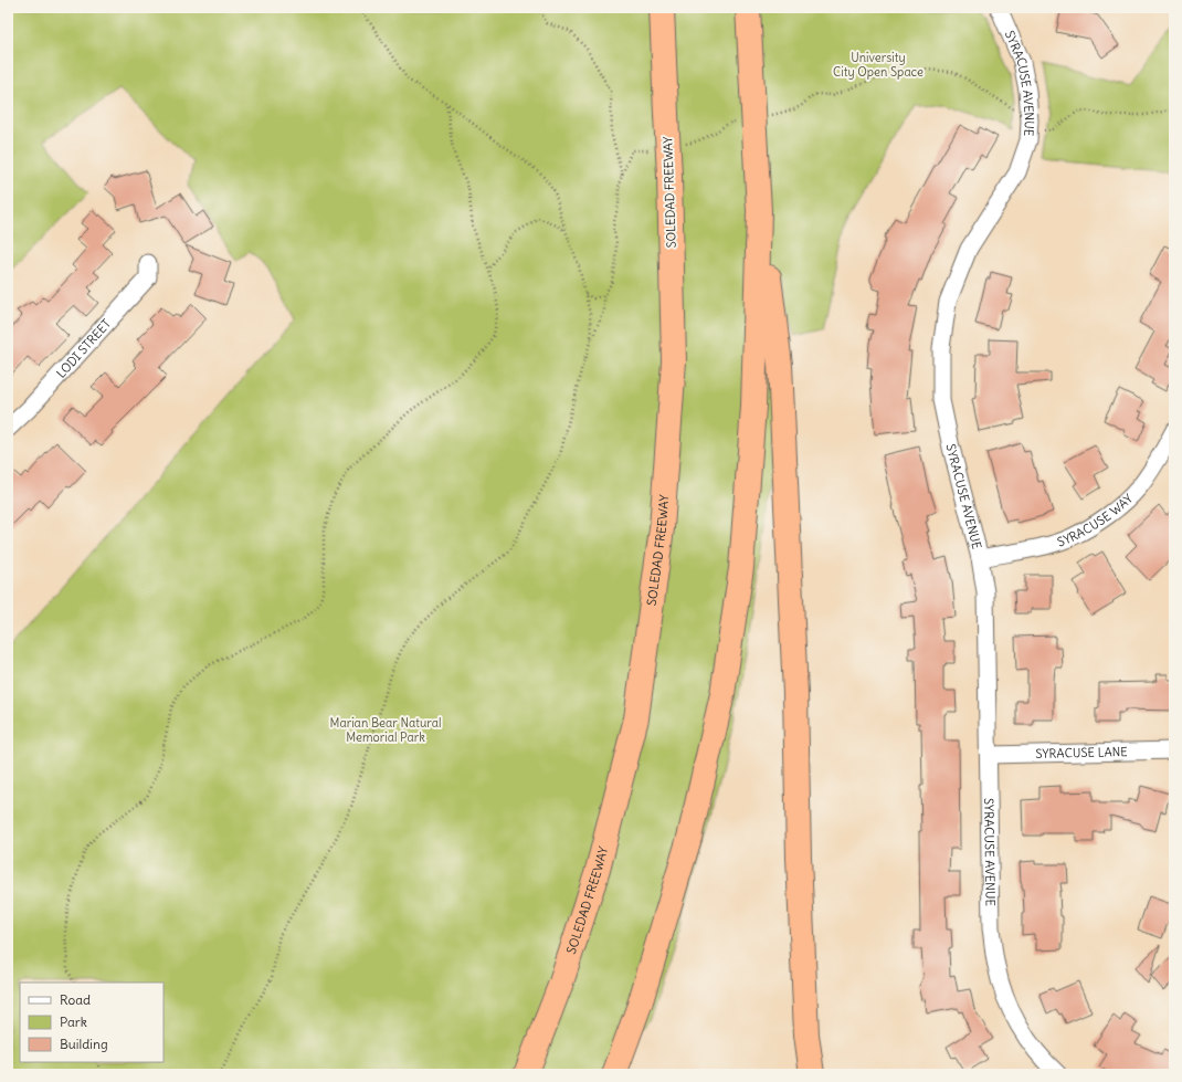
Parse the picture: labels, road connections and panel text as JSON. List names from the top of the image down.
{
  "streets": {
    "highway": ["SOLEDAD FREEWAY"],
    "street": [
      "SYRACUSE AVENUE",
      "LODI STREET",
      "SYRACUSE WAY",
      "SYRACUSE LANE"
    ]
  },
  "crossings": [
    ["SYRACUSE AVENUE", "SYRACUSE WAY"],
    ["SYRACUSE AVENUE", "SYRACUSE LANE"]
  ],
  "parks": ["University City Open Space", "Marian Bear Natural Memorial Park"],
  "legend": ["Road", "Park", "Building"]
}
